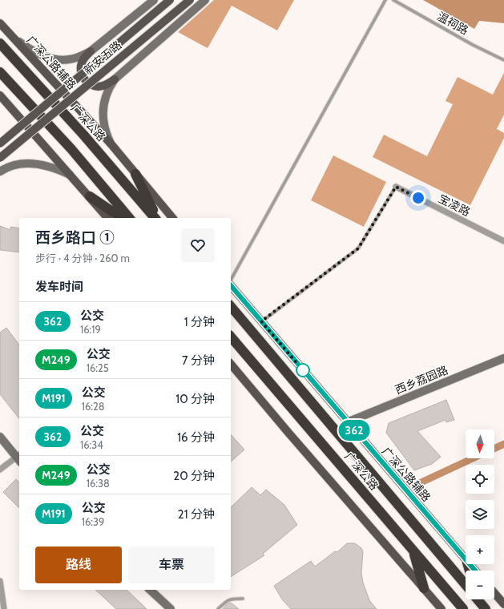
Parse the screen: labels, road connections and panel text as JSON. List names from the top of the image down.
{
  "streets": {
    "highway": ["广深公路"],
    "main road": ["新安五路", "广深公路辅路", "西乡荔园路"],
    "street": ["宝凌路"],
    "lane": ["温祠路"]
  },
  "crossings": [
    ["广深公路辅路", "西乡荔园路"]
  ],
  "lines": ["bus line 362"],
  "north": "bottom",
  "page": {
    "on_map": "362",
    "heading": [
      ["西乡路口 ①", "步行 · 4 分钟 · 260 m"],
      "发车时间"
    ],
    "list": [
      {
        "mark": "362",
        "name": "公交",
        "note": "16:19",
        "value": "1 分钟"
      },
      {
        "mark": "M249",
        "name": "公交",
        "note": "16:25",
        "value": "7 分钟"
      },
      {
        "mark": "M191",
        "name": "公交",
        "note": "16:28",
        "value": "10 分钟"
      },
      {
        "mark": "362",
        "name": "公交",
        "note": "16:34",
        "value": "16 分钟"
      },
      {
        "mark": "M249",
        "name": "公交",
        "note": "16:38",
        "value": "20 分钟"
      },
      {
        "mark": "M191",
        "name": "公交",
        "note": "16:39",
        "value": "21 分钟"
      }
    ],
    "map_buttons": ["+", "−"],
    "buttons": ["路线", "车票"]
  }
}
